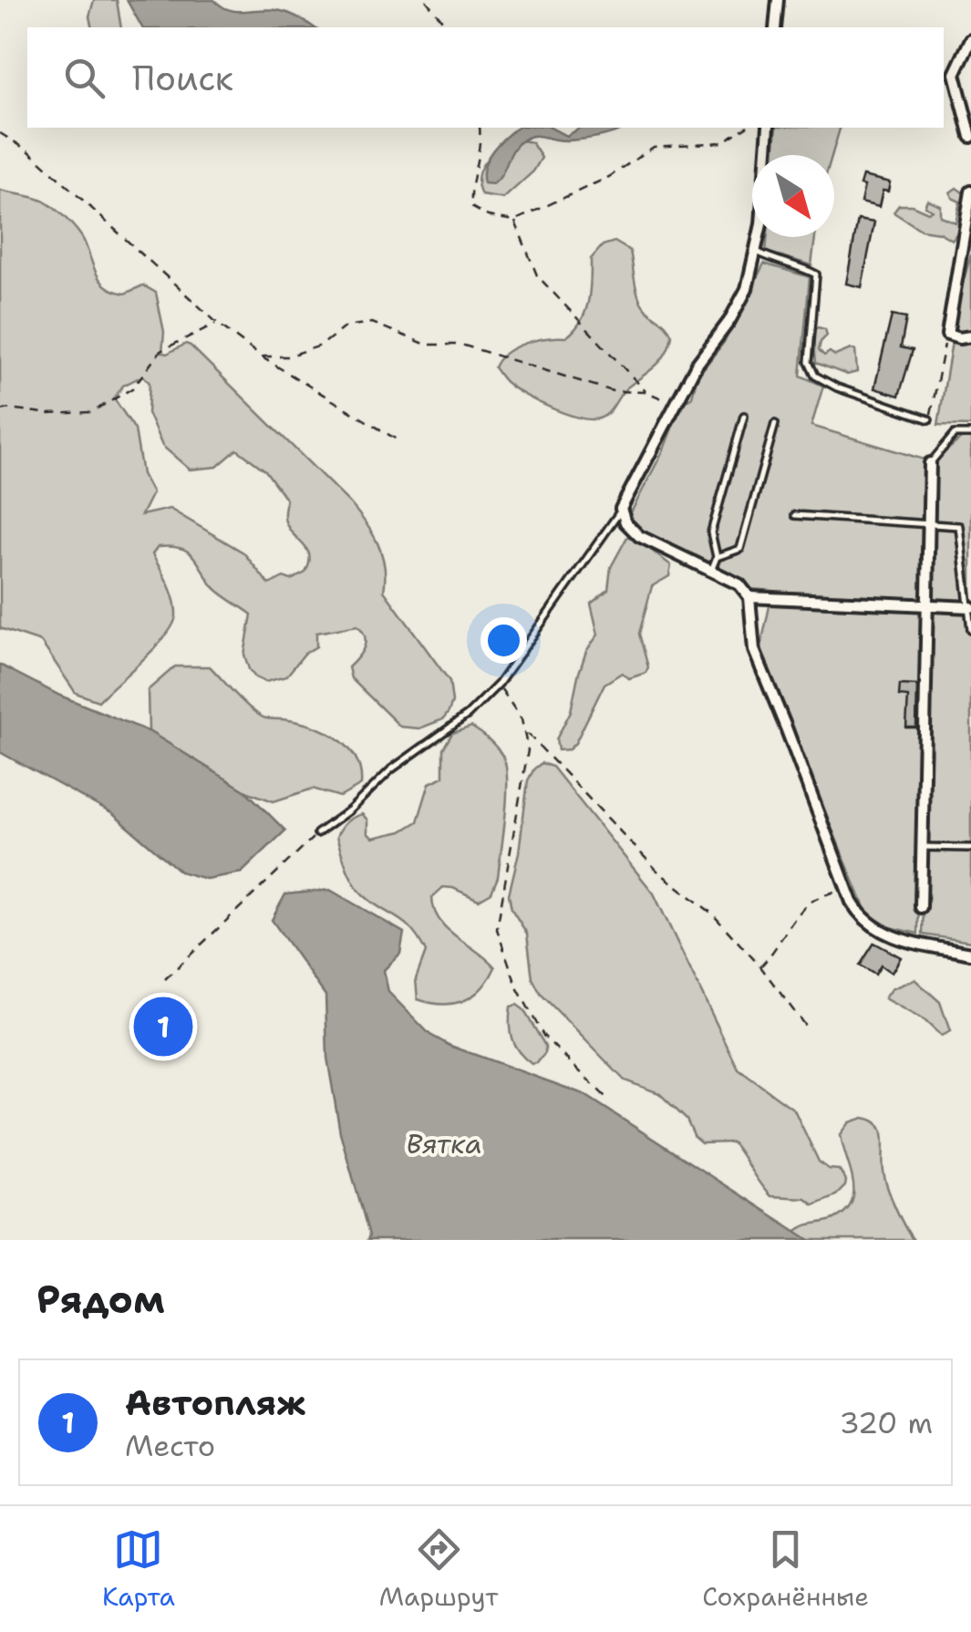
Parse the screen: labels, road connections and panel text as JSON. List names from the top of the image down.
{
  "water": ["Вятка"],
  "north": "bottom right",
  "page": {
    "search": "Поиск",
    "pins": "1",
    "heading": "Рядом",
    "list": [
      {
        "mark": "1",
        "name": "Автопляж",
        "note": "Место",
        "value": "320 m"
      }
    ],
    "nav": ["Карта", "Маршрут", "Сохранённые"]
  }
}
